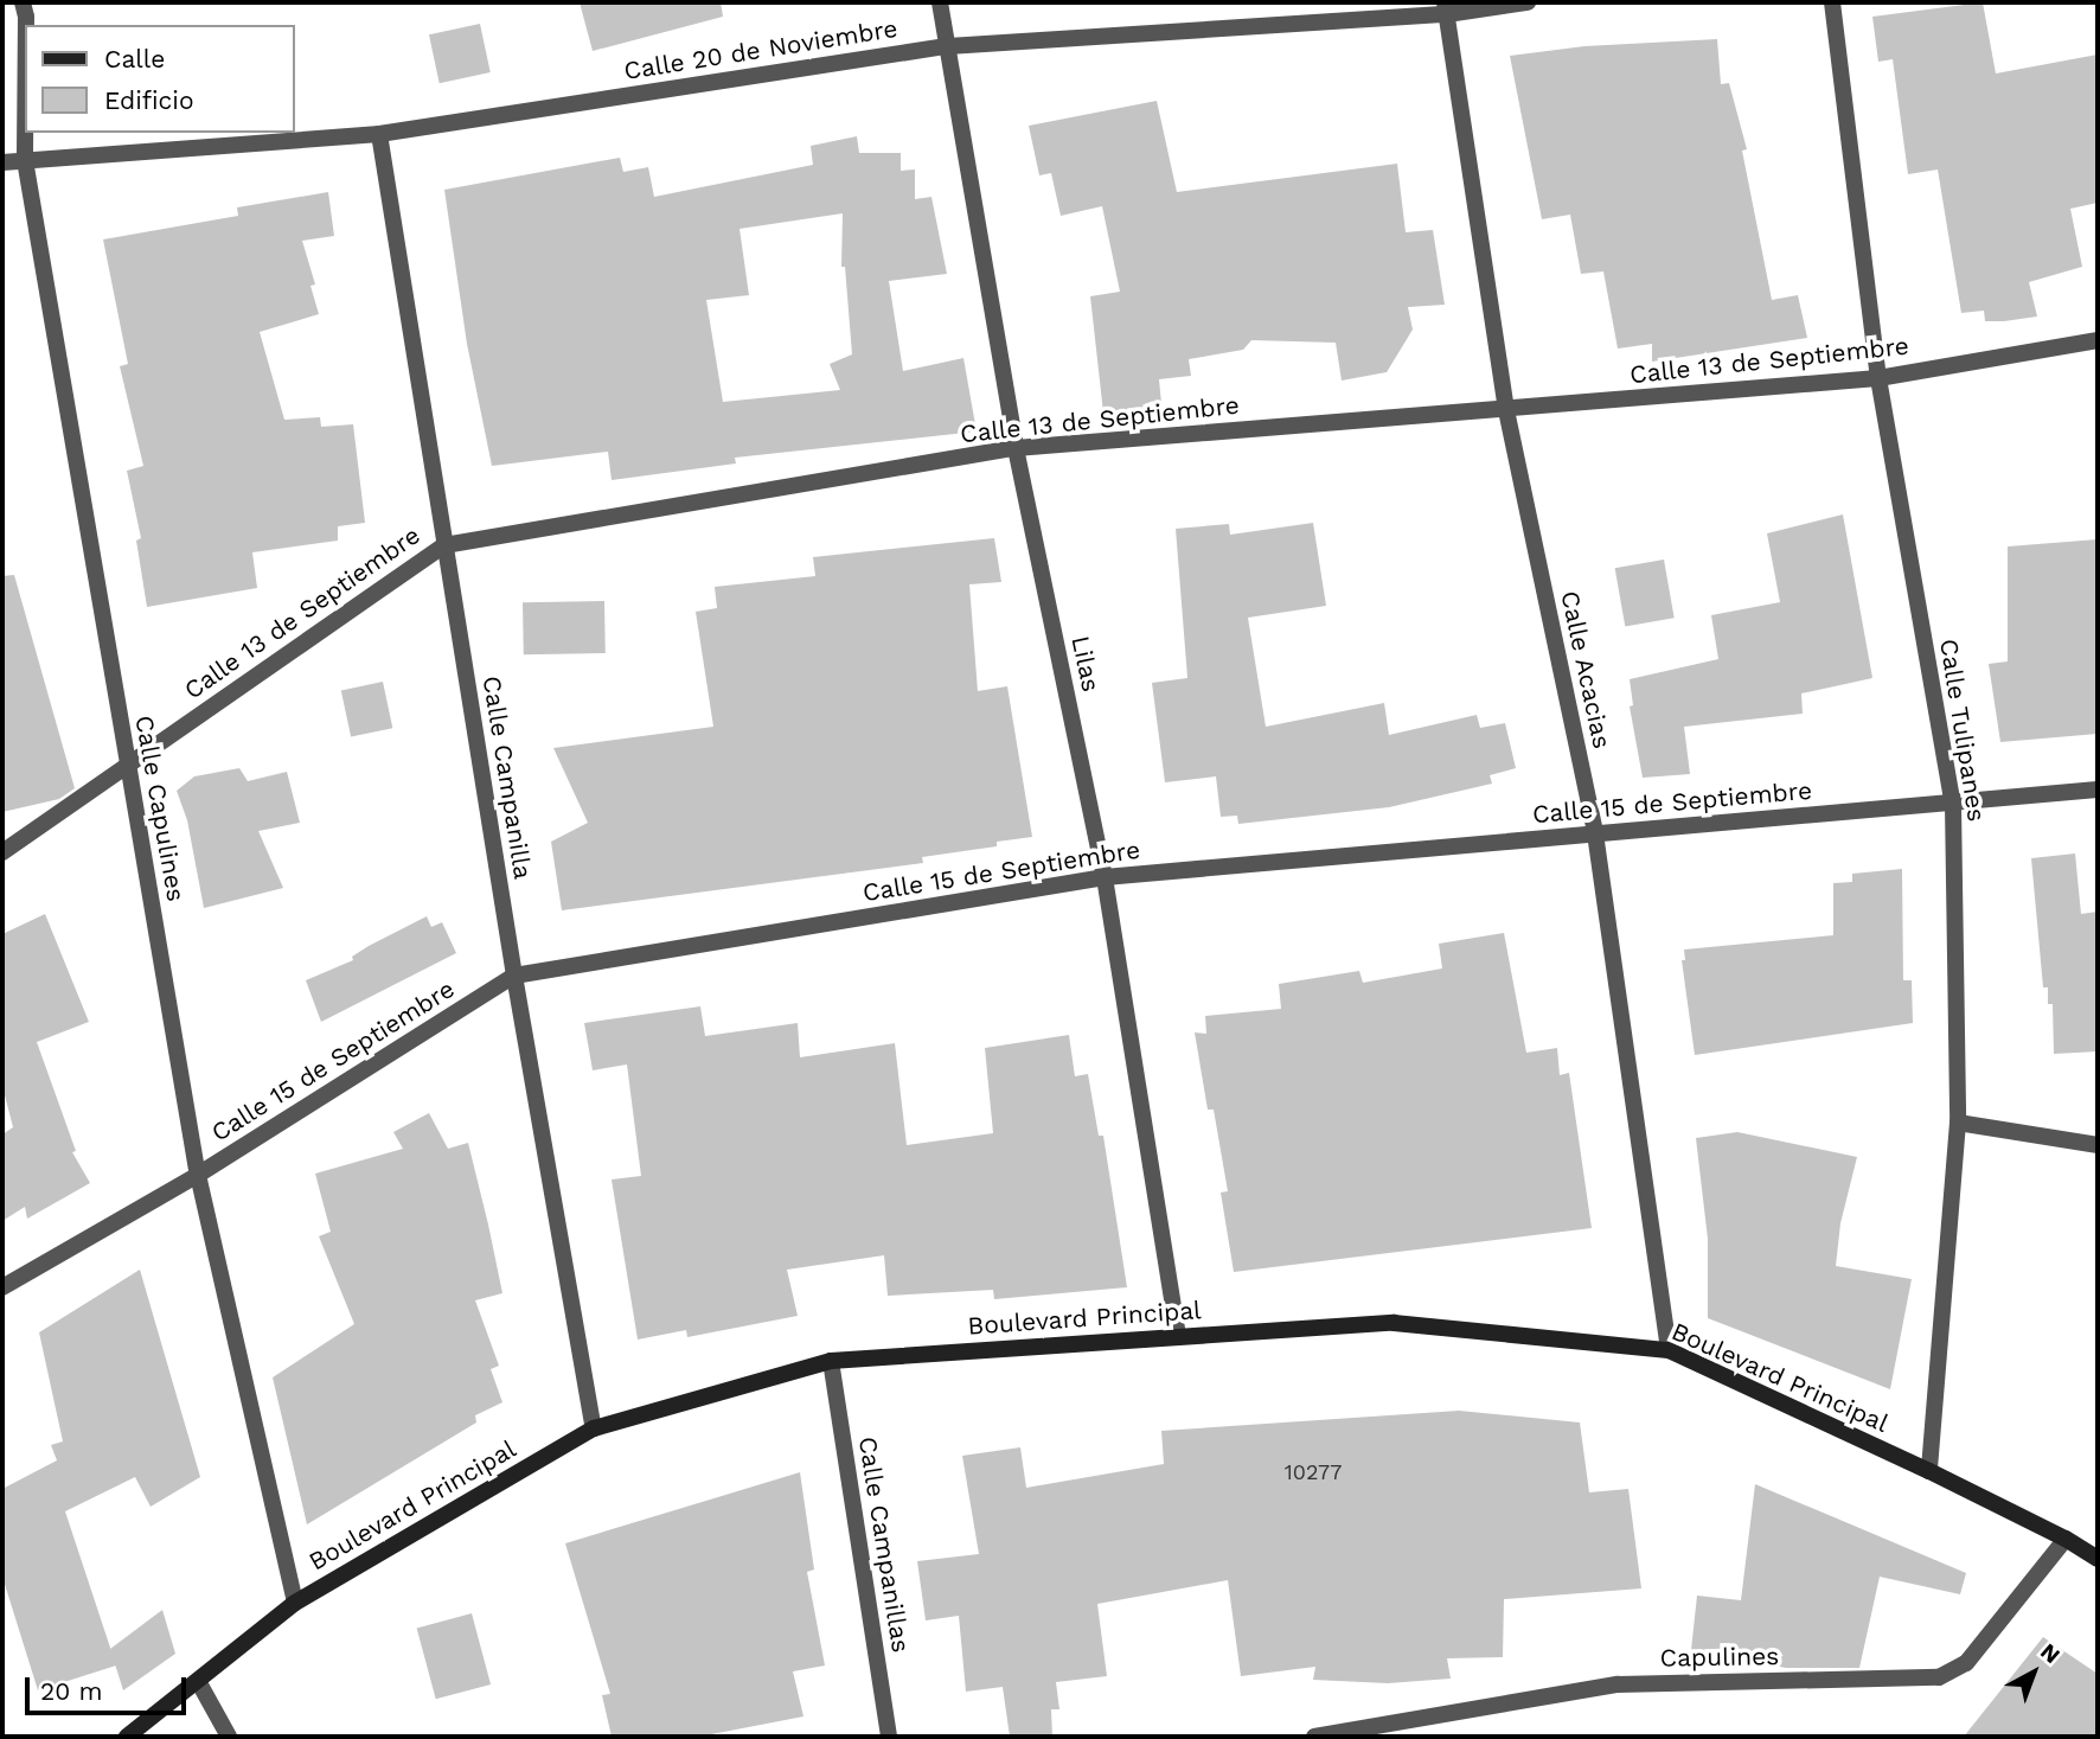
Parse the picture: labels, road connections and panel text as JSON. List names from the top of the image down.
{
  "streets": {
    "street": [
      "Calle 20 de Noviembre",
      "Calle 13 de Septiembre",
      "Lilas",
      "Calle Acacias",
      "Calle Tulipanes",
      "Calle Campanilla",
      "Calle 15 de Septiembre",
      "Calle Capulines",
      "Boulevard Principal",
      "Calle Campanillas",
      "Capulines"
    ]
  },
  "crossings": [
    ["Calle 20 de Noviembre", "Lilas"],
    ["Calle 20 de Noviembre", "Calle Acacias"],
    ["Calle 20 de Noviembre", "Calle Campanilla"],
    ["Calle 20 de Noviembre", "Calle Capulines"],
    ["Calle 13 de Septiembre", "Lilas"],
    ["Calle 13 de Septiembre", "Calle Acacias"],
    ["Calle 13 de Septiembre", "Calle Tulipanes"],
    ["Calle 13 de Septiembre", "Calle Campanilla"],
    ["Calle 13 de Septiembre", "Calle Capulines"],
    ["Lilas", "Calle 15 de Septiembre"],
    ["Lilas", "Boulevard Principal"],
    ["Calle Acacias", "Calle 15 de Septiembre"],
    ["Calle Acacias", "Boulevard Principal"],
    ["Calle Tulipanes", "Calle 15 de Septiembre"],
    ["Calle Tulipanes", "Boulevard Principal"],
    ["Calle Campanilla", "Calle 15 de Septiembre"],
    ["Calle Campanilla", "Boulevard Principal"],
    ["Calle 15 de Septiembre", "Calle Capulines"],
    ["Calle Capulines", "Boulevard Principal"],
    ["Boulevard Principal", "Calle Campanillas"],
    ["Boulevard Principal", "Capulines"]
  ],
  "house_numbers": ["10277"],
  "legend": ["Calle", "Edificio"],
  "scale_bar": "20 m",
  "north": "top right"
}
